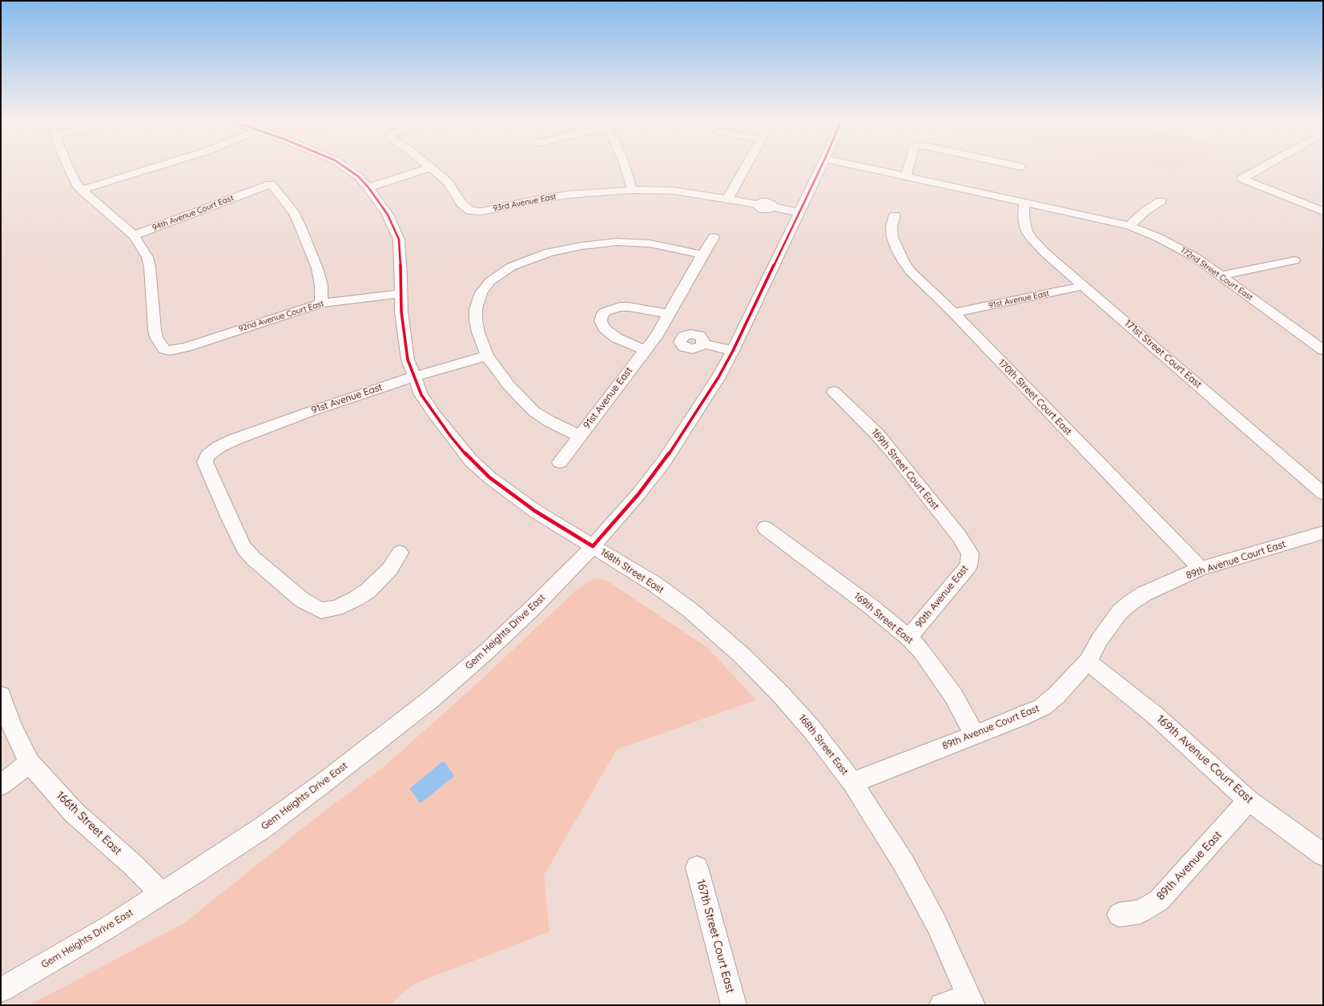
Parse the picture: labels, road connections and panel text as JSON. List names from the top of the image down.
{
  "streets": {
    "street": [
      "93rd Avenue East",
      "94th Avenue Court East",
      "172nd Street Court East",
      "91st Avenue East",
      "92nd Avenue Court East",
      "171st Street Court East",
      "170th Street Court East",
      "169th Street Court East",
      "89th Avenue Court East",
      "168th Street East",
      "90th Avenue East",
      "169th Street East",
      "Gem Heights Drive East",
      "169th Avenue Court East",
      "166th Street East",
      "89th Avenue East",
      "167th Street Court East"
    ]
  },
  "crossings": [
    ["93rd Avenue East", "Gem Heights Drive East"],
    ["94th Avenue Court East", "92nd Avenue Court East"],
    ["172nd Street Court East", "171st Street Court East"],
    ["91st Avenue East", "171st Street Court East"],
    ["91st Avenue East", "170th Street Court East"],
    ["91st Avenue East", "168th Street East"],
    ["92nd Avenue Court East", "168th Street East"],
    ["170th Street Court East", "89th Avenue Court East"],
    ["169th Street Court East", "90th Avenue East"],
    ["89th Avenue Court East", "168th Street East"],
    ["89th Avenue Court East", "169th Street East"],
    ["89th Avenue Court East", "169th Avenue Court East"],
    ["168th Street East", "Gem Heights Drive East"],
    ["90th Avenue East", "169th Street East"],
    ["Gem Heights Drive East", "166th Street East"],
    ["169th Avenue Court East", "89th Avenue East"]
  ]
}
